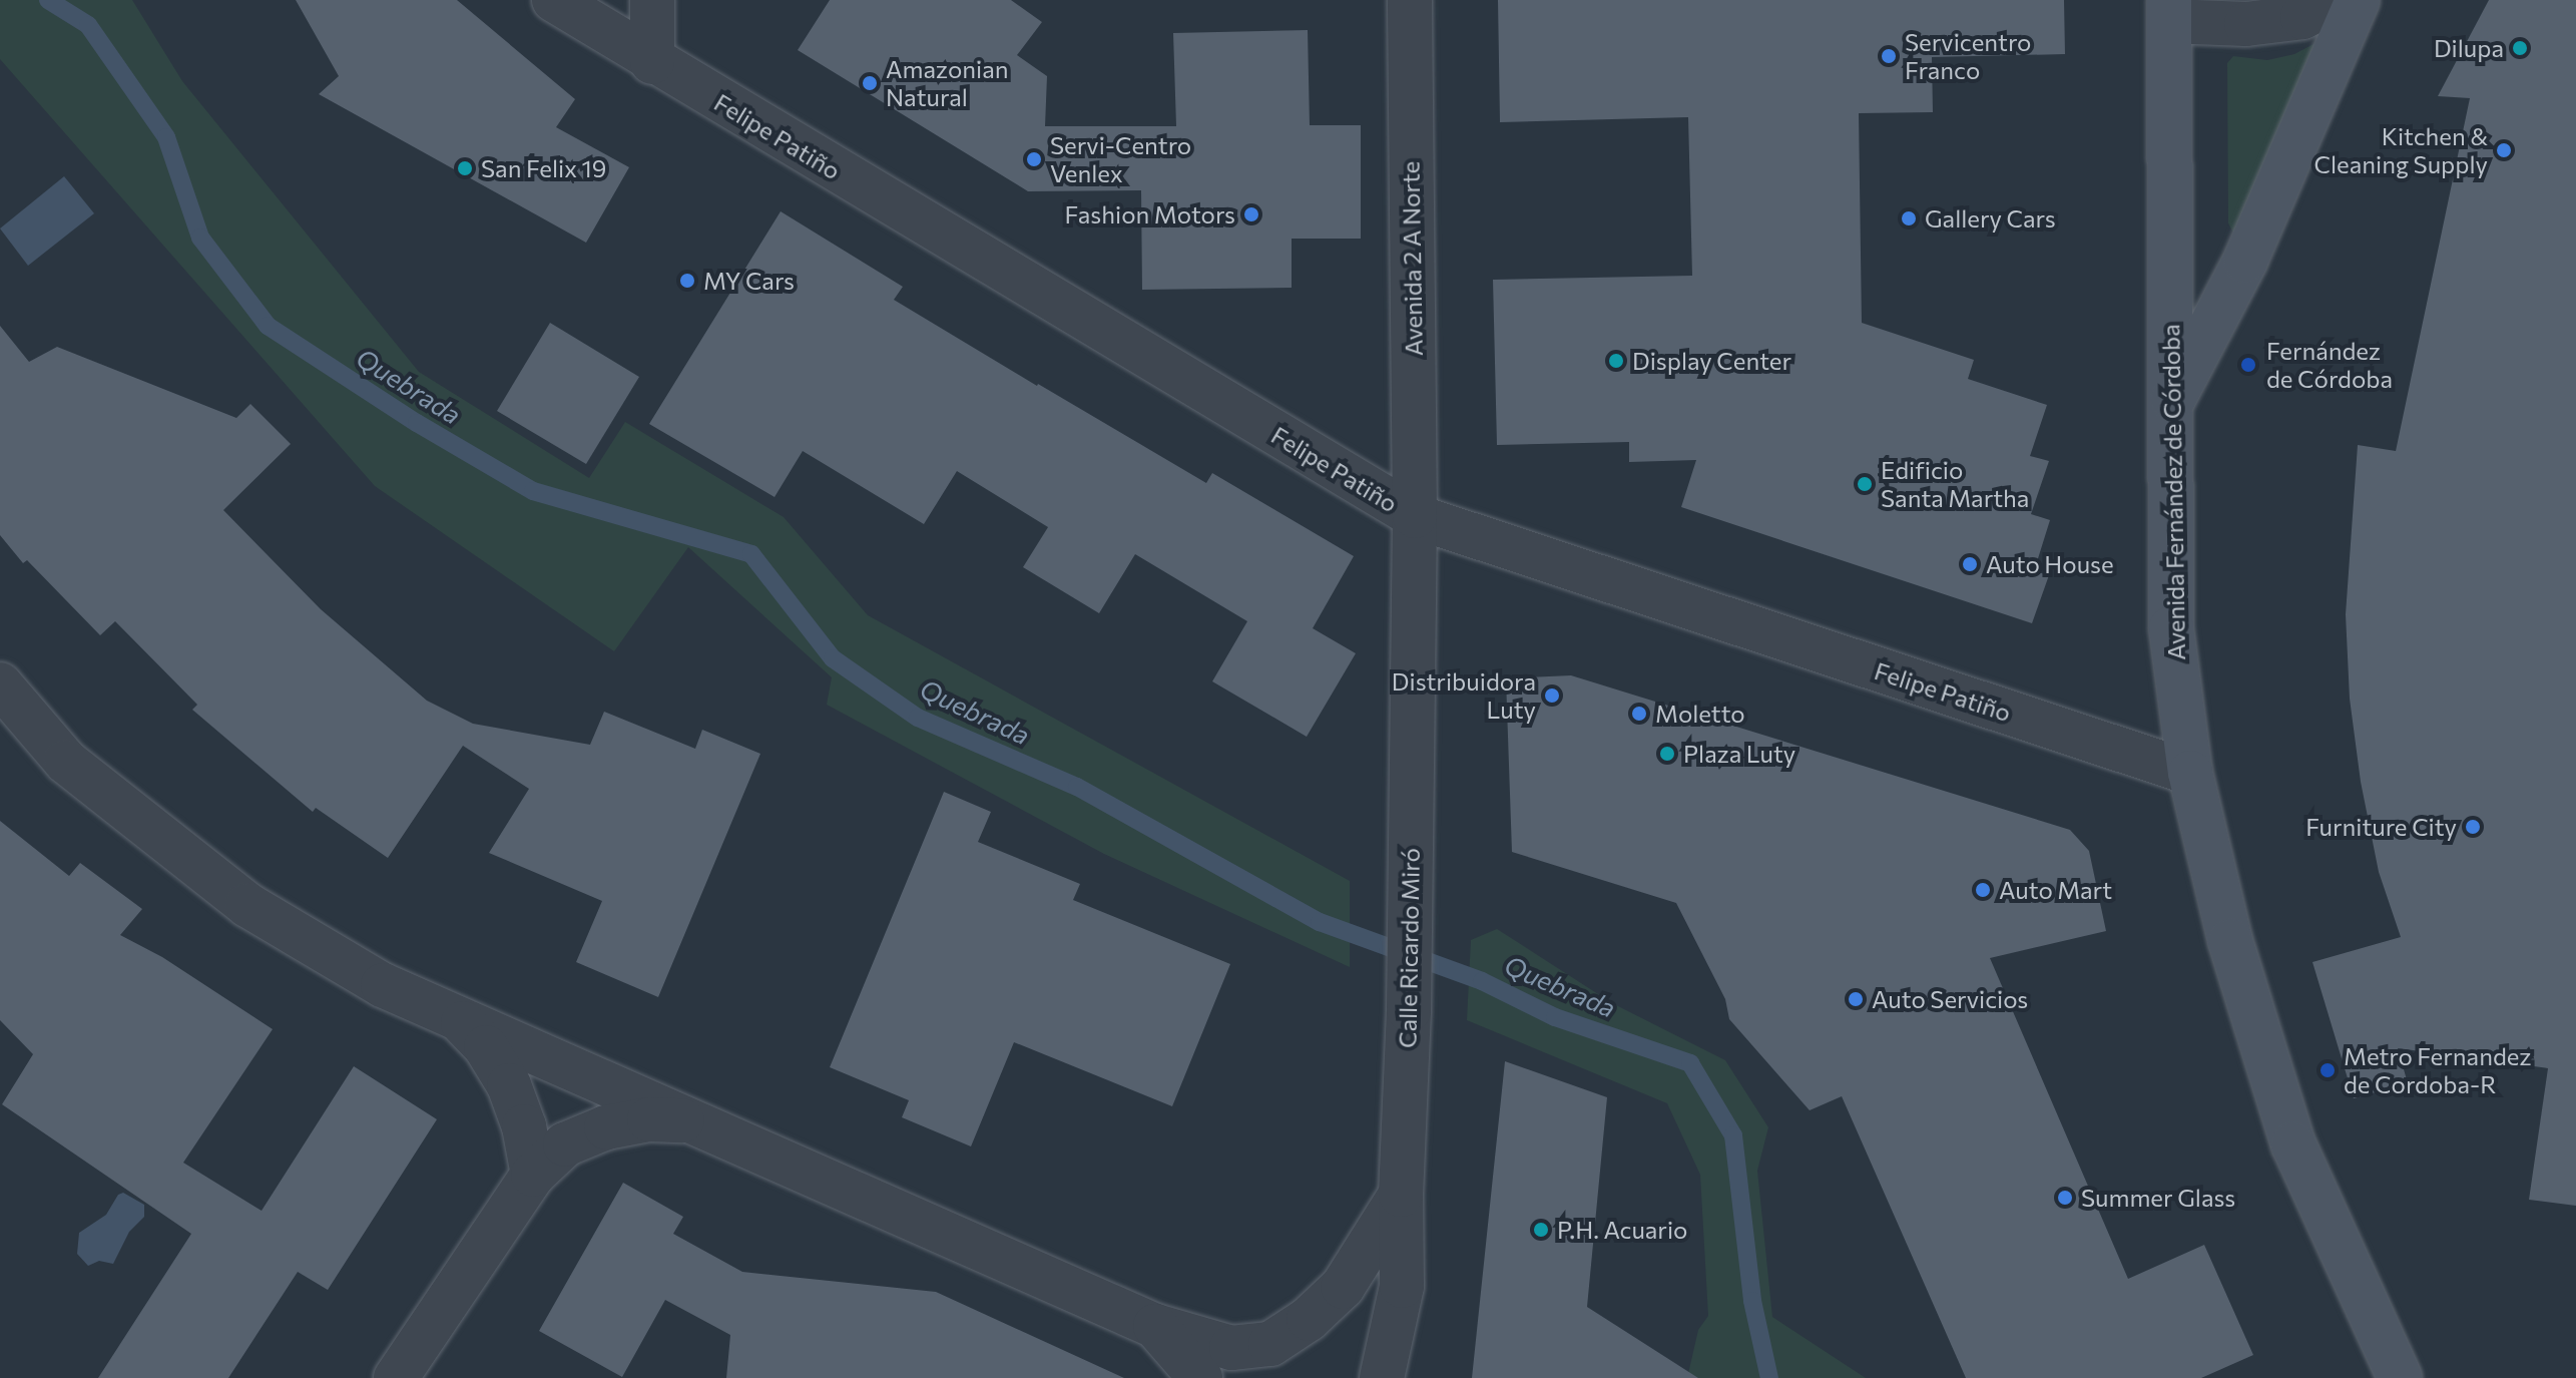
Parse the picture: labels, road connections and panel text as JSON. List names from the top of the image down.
{
  "streets": {
    "main road": ["Avenida Fernández de Córdoba"],
    "street": ["Felipe Patiño", "Avenida 2 A Norte", "Calle Ricardo Miró"]
  },
  "crossings": [
    ["Felipe Patiño", "Avenida 2 A Norte"],
    ["Felipe Patiño", "Avenida Fernández de Córdoba"],
    ["Felipe Patiño", "Calle Ricardo Miró"],
    ["Avenida 2 A Norte", "Calle Ricardo Miró"]
  ],
  "water": ["Quebrada"],
  "places": [
    "Dilupa",
    "Servicentro Franco",
    "Amazonian Natural",
    "Kitchen & Cleaning Supply",
    "Servi-Centro Venlex",
    "San Felix 19",
    "Fashion Motors",
    "Gallery Cars",
    "MY Cars",
    "Display Center",
    "Fernández de Córdoba",
    "Edificio Santa Martha",
    "Auto House",
    "Distribuidora Luty",
    "Moletto",
    "Plaza Luty",
    "Furniture City",
    "Auto Mart",
    "Auto Servicios",
    "Metro Fernandez de Cordoba-R",
    "Summer Glass",
    "P.H. Acuario"
  ]
}
